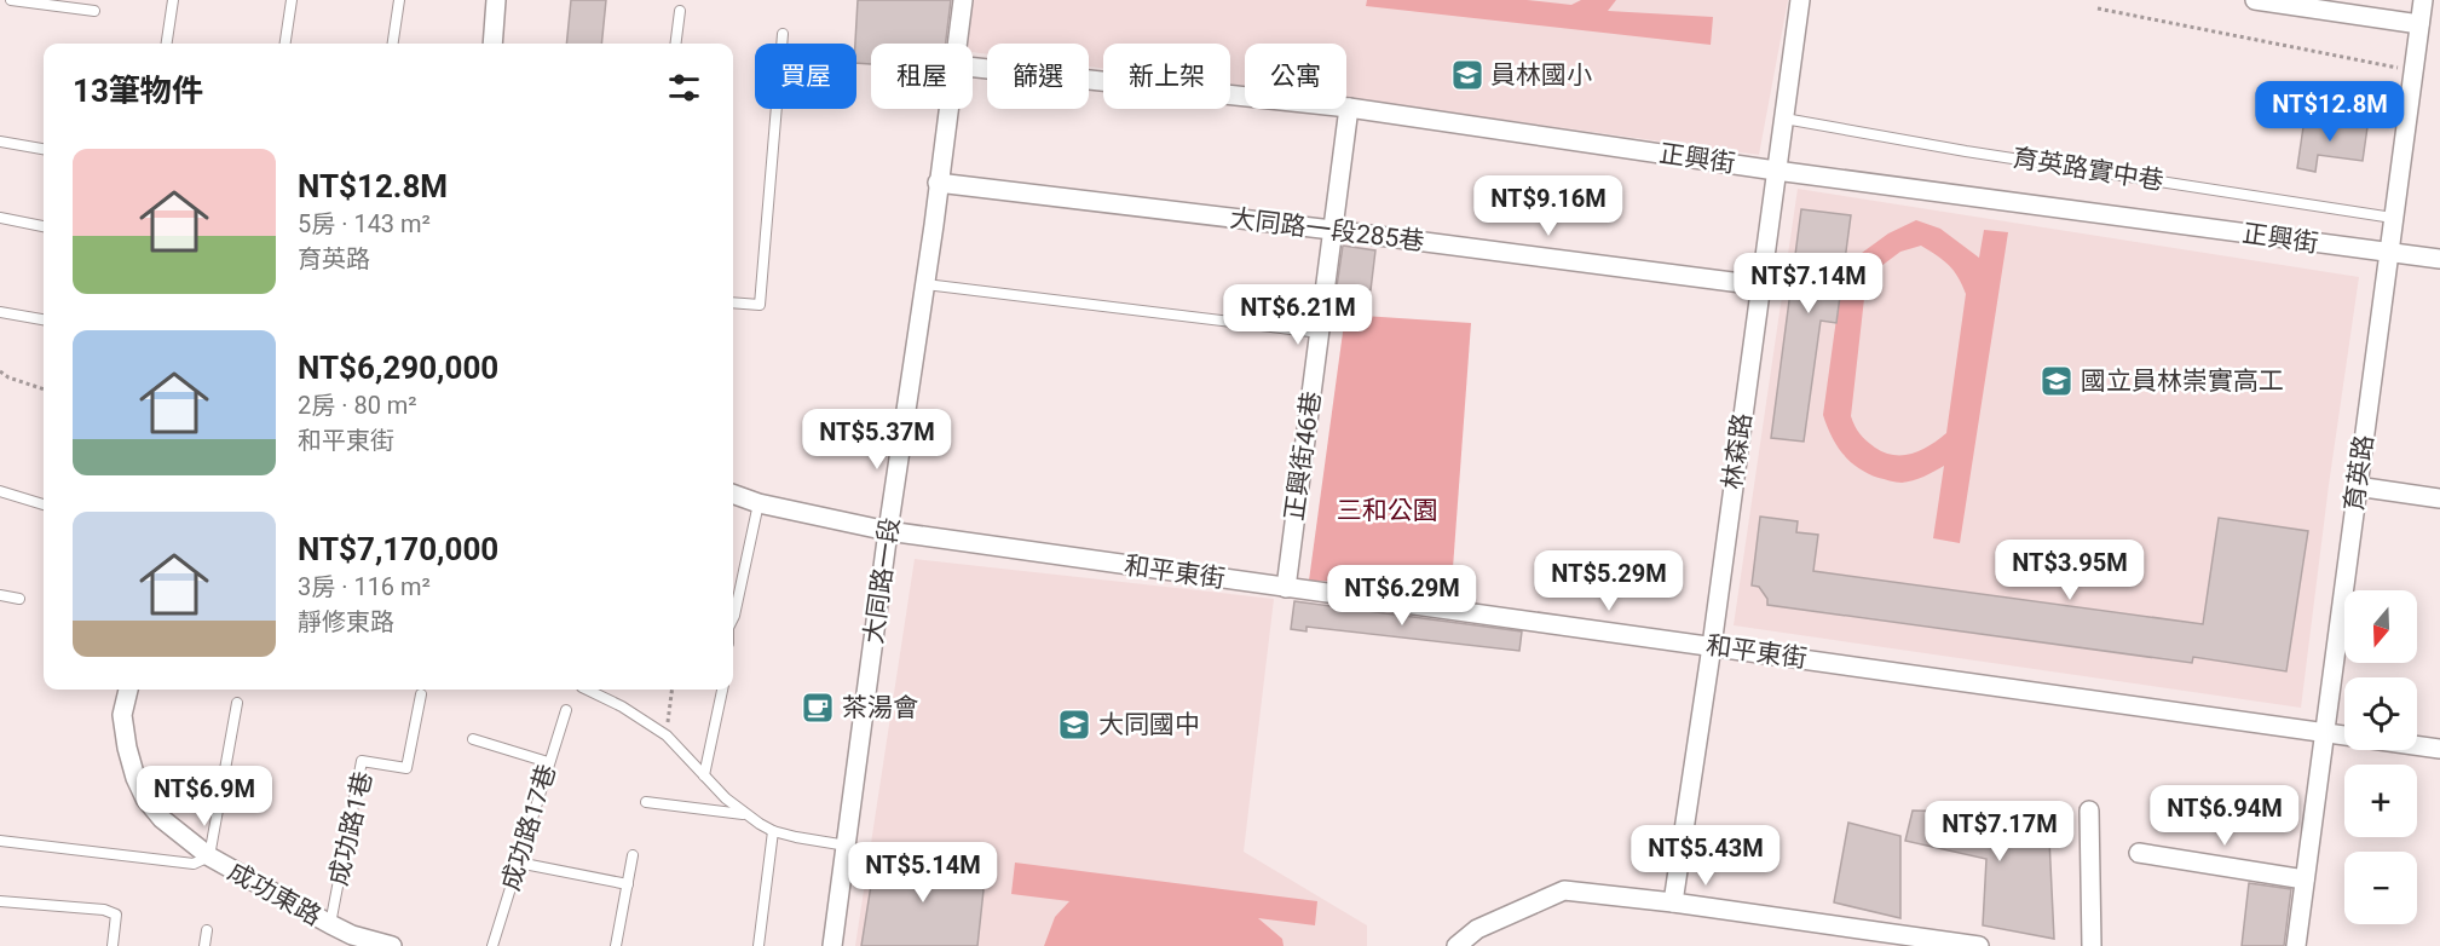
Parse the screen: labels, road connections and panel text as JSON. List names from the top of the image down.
{
  "streets": {
    "street": [
      "正興街",
      "大同路一段285巷",
      "林森路",
      "正興街46巷",
      "育英路",
      "和平東街",
      "大同路一段",
      "成功東路"
    ],
    "lane": ["育英路實中巷", "成功路17巷", "成功路1巷"]
  },
  "crossings": [
    ["正興街", "林森路"],
    ["正興街", "正興街46巷"],
    ["正興街", "育英路"],
    ["育英路實中巷", "林森路"],
    ["育英路實中巷", "育英路"],
    ["大同路一段285巷", "林森路"],
    ["大同路一段285巷", "正興街46巷"],
    ["大同路一段285巷", "大同路一段"],
    ["林森路", "和平東街"],
    ["正興街46巷", "和平東街"],
    ["育英路", "和平東街"],
    ["和平東街", "大同路一段"],
    ["成功路1巷", "成功東路"]
  ],
  "parks": ["三和公園"],
  "places": {
    "school or university": ["員林國小", "國立員林崇實高工", "大同國中"],
    "cafe": ["茶湯會"]
  },
  "north": "bottom",
  "page": {
    "chip": [
      "買屋",
      "租屋",
      "篩選",
      "新上架",
      "公寓"
    ],
    "heading": "13筆物件",
    "price": [
      "NT$12.8M",
      "NT$9.16M",
      "NT$7.14M",
      "NT$6.21M",
      "NT$5.37M",
      "NT$3.95M",
      "NT$5.29M",
      "NT$6.29M",
      "NT$6.9M",
      "NT$6.94M",
      "NT$7.17M",
      "NT$5.43M",
      "NT$5.14M"
    ],
    "list": [
      {
        "name": "NT$12.8M",
        "note": "5房 · 143 m² · 育英路"
      },
      {
        "name": "NT$6,290,000",
        "note": "2房 · 80 m² · 和平東街"
      },
      {
        "name": "NT$7,170,000",
        "note": "3房 · 116 m² · 靜修東路"
      }
    ],
    "map_buttons": ["+", "−"]
  }
}
